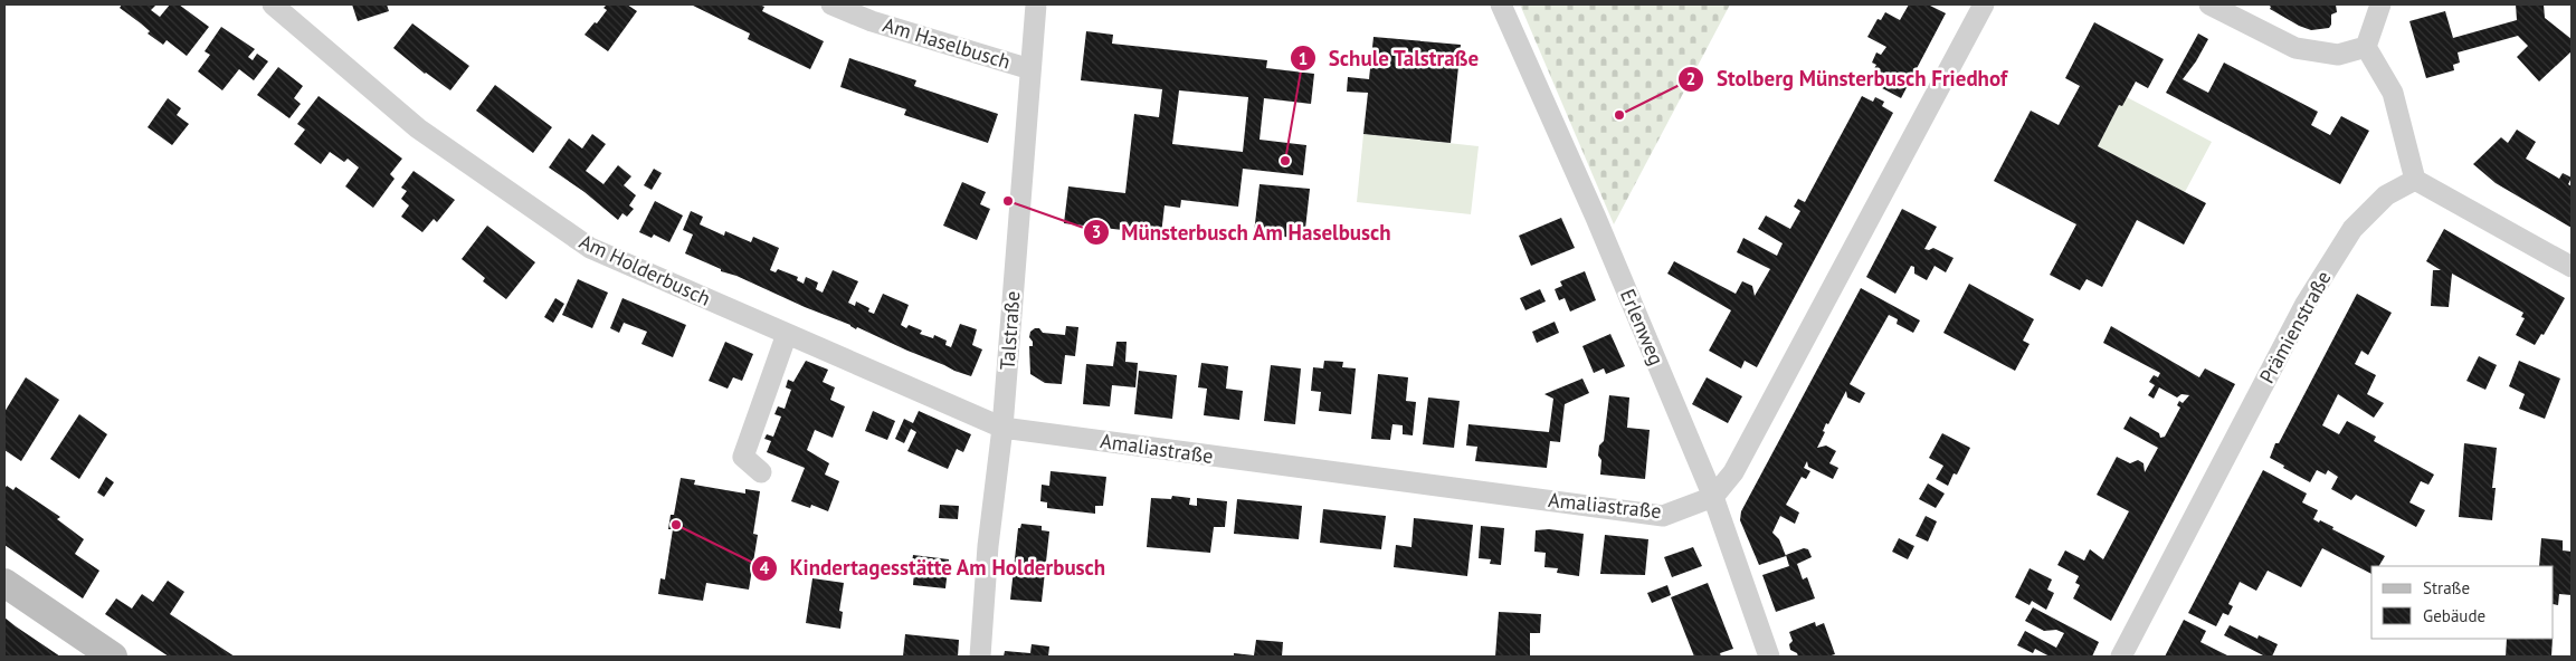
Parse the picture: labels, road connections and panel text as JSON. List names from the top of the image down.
{
  "streets": {
    "street": [
      "Am Haselbusch",
      "Am Holderbusch",
      "Erlenweg",
      "Prämienstraße",
      "Talstraße",
      "Amaliastraße"
    ]
  },
  "crossings": [
    ["Am Haselbusch", "Talstraße"],
    ["Am Holderbusch", "Talstraße"],
    ["Am Holderbusch", "Amaliastraße"],
    ["Erlenweg", "Amaliastraße"],
    ["Talstraße", "Amaliastraße"]
  ],
  "places": [
    "Stolberg Münsterbusch Friedhof",
    "Schule Talstraße",
    "Münsterbusch Am Haselbusch",
    "Kindertagesstätte Am Holderbusch"
  ],
  "legend": ["Straße", "Gebäude"]
}
